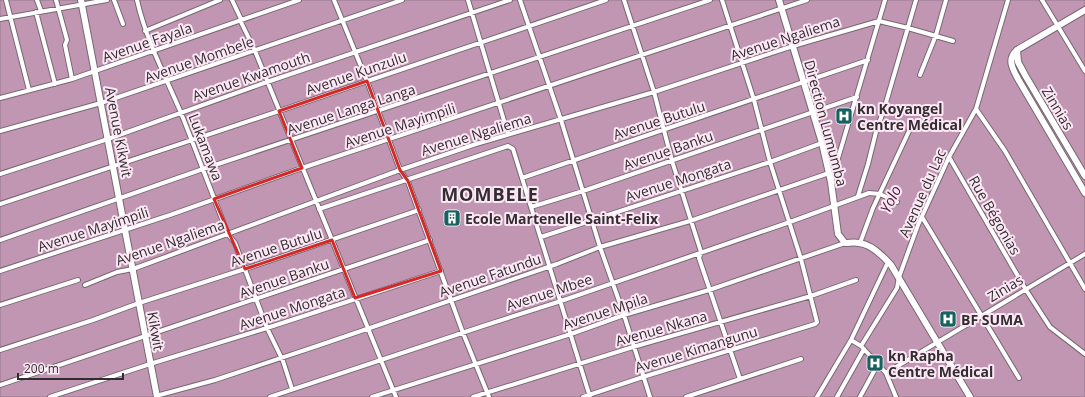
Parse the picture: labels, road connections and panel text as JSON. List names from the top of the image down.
{
  "streets": {
    "street": [
      "Avenue Ngaliema",
      "Avenue Fayala",
      "Avenue Mombele",
      "Avenue Kunzulu",
      "Avenue Kwamouth",
      "Zinnias",
      "Avenue Langa Langa",
      "Avenue Butulu",
      "Direction Lumumba",
      "Avenue Mayimpili",
      "Avenue Kikwit",
      "Lukamawa",
      "Avenue Banku",
      "Avenue Mongata",
      "Avenue du Lac",
      "Rue Bégonias",
      "Avenue Fatundu",
      "Zinias",
      "Avenue Mbee",
      "Avenue Mpila",
      "Avenue Nkana",
      "Kikwit",
      "Avenue Kimangunu"
    ]
  },
  "crossings": [
    ["Avenue Ngaliema", "Direction Lumumba"],
    ["Avenue Ngaliema", "Avenue Kikwit"],
    ["Avenue Ngaliema", "Lukamawa"],
    ["Avenue Ngaliema", "Kikwit"],
    ["Avenue Fayala", "Avenue Kikwit"],
    ["Avenue Fayala", "Lukamawa"],
    ["Avenue Mombele", "Avenue Kikwit"],
    ["Avenue Mombele", "Lukamawa"],
    ["Avenue Kunzulu", "Avenue Kikwit"],
    ["Avenue Kunzulu", "Lukamawa"],
    ["Avenue Kwamouth", "Avenue Kikwit"],
    ["Avenue Kwamouth", "Lukamawa"],
    ["Avenue Langa Langa", "Avenue Kikwit"],
    ["Avenue Langa Langa", "Lukamawa"],
    ["Avenue Butulu", "Direction Lumumba"],
    ["Avenue Butulu", "Lukamawa"],
    ["Avenue Butulu", "Kikwit"],
    ["Direction Lumumba", "Avenue Mayimpili"],
    ["Direction Lumumba", "Avenue Banku"],
    ["Direction Lumumba", "Avenue Mongata"],
    ["Direction Lumumba", "Avenue Fatundu"],
    ["Direction Lumumba", "Avenue Mbee"],
    ["Direction Lumumba", "Avenue Mpila"],
    ["Avenue Mayimpili", "Avenue Kikwit"],
    ["Avenue Mayimpili", "Lukamawa"],
    ["Avenue Kikwit", "Kikwit"],
    ["Lukamawa", "Avenue Banku"],
    ["Lukamawa", "Avenue Mongata"],
    ["Lukamawa", "Avenue Fatundu"],
    ["Lukamawa", "Avenue Mbee"],
    ["Avenue Banku", "Kikwit"],
    ["Avenue Mongata", "Kikwit"],
    ["Avenue du Lac", "Rue Bégonias"],
    ["Rue Bégonias", "Zinias"],
    ["Avenue Fatundu", "Kikwit"],
    ["Avenue Nkana", "Avenue Kimangunu"]
  ],
  "districts": ["MOMBELE"],
  "water": ["Yolo"],
  "places": {
    "hospital": ["kn Koyangel Centre Médical", "BF SUMA", "kn Rapha Centre Médical"],
    "building": ["Ecole Martenelle Saint-Felix"]
  },
  "scale_bar": "200 m"
}
